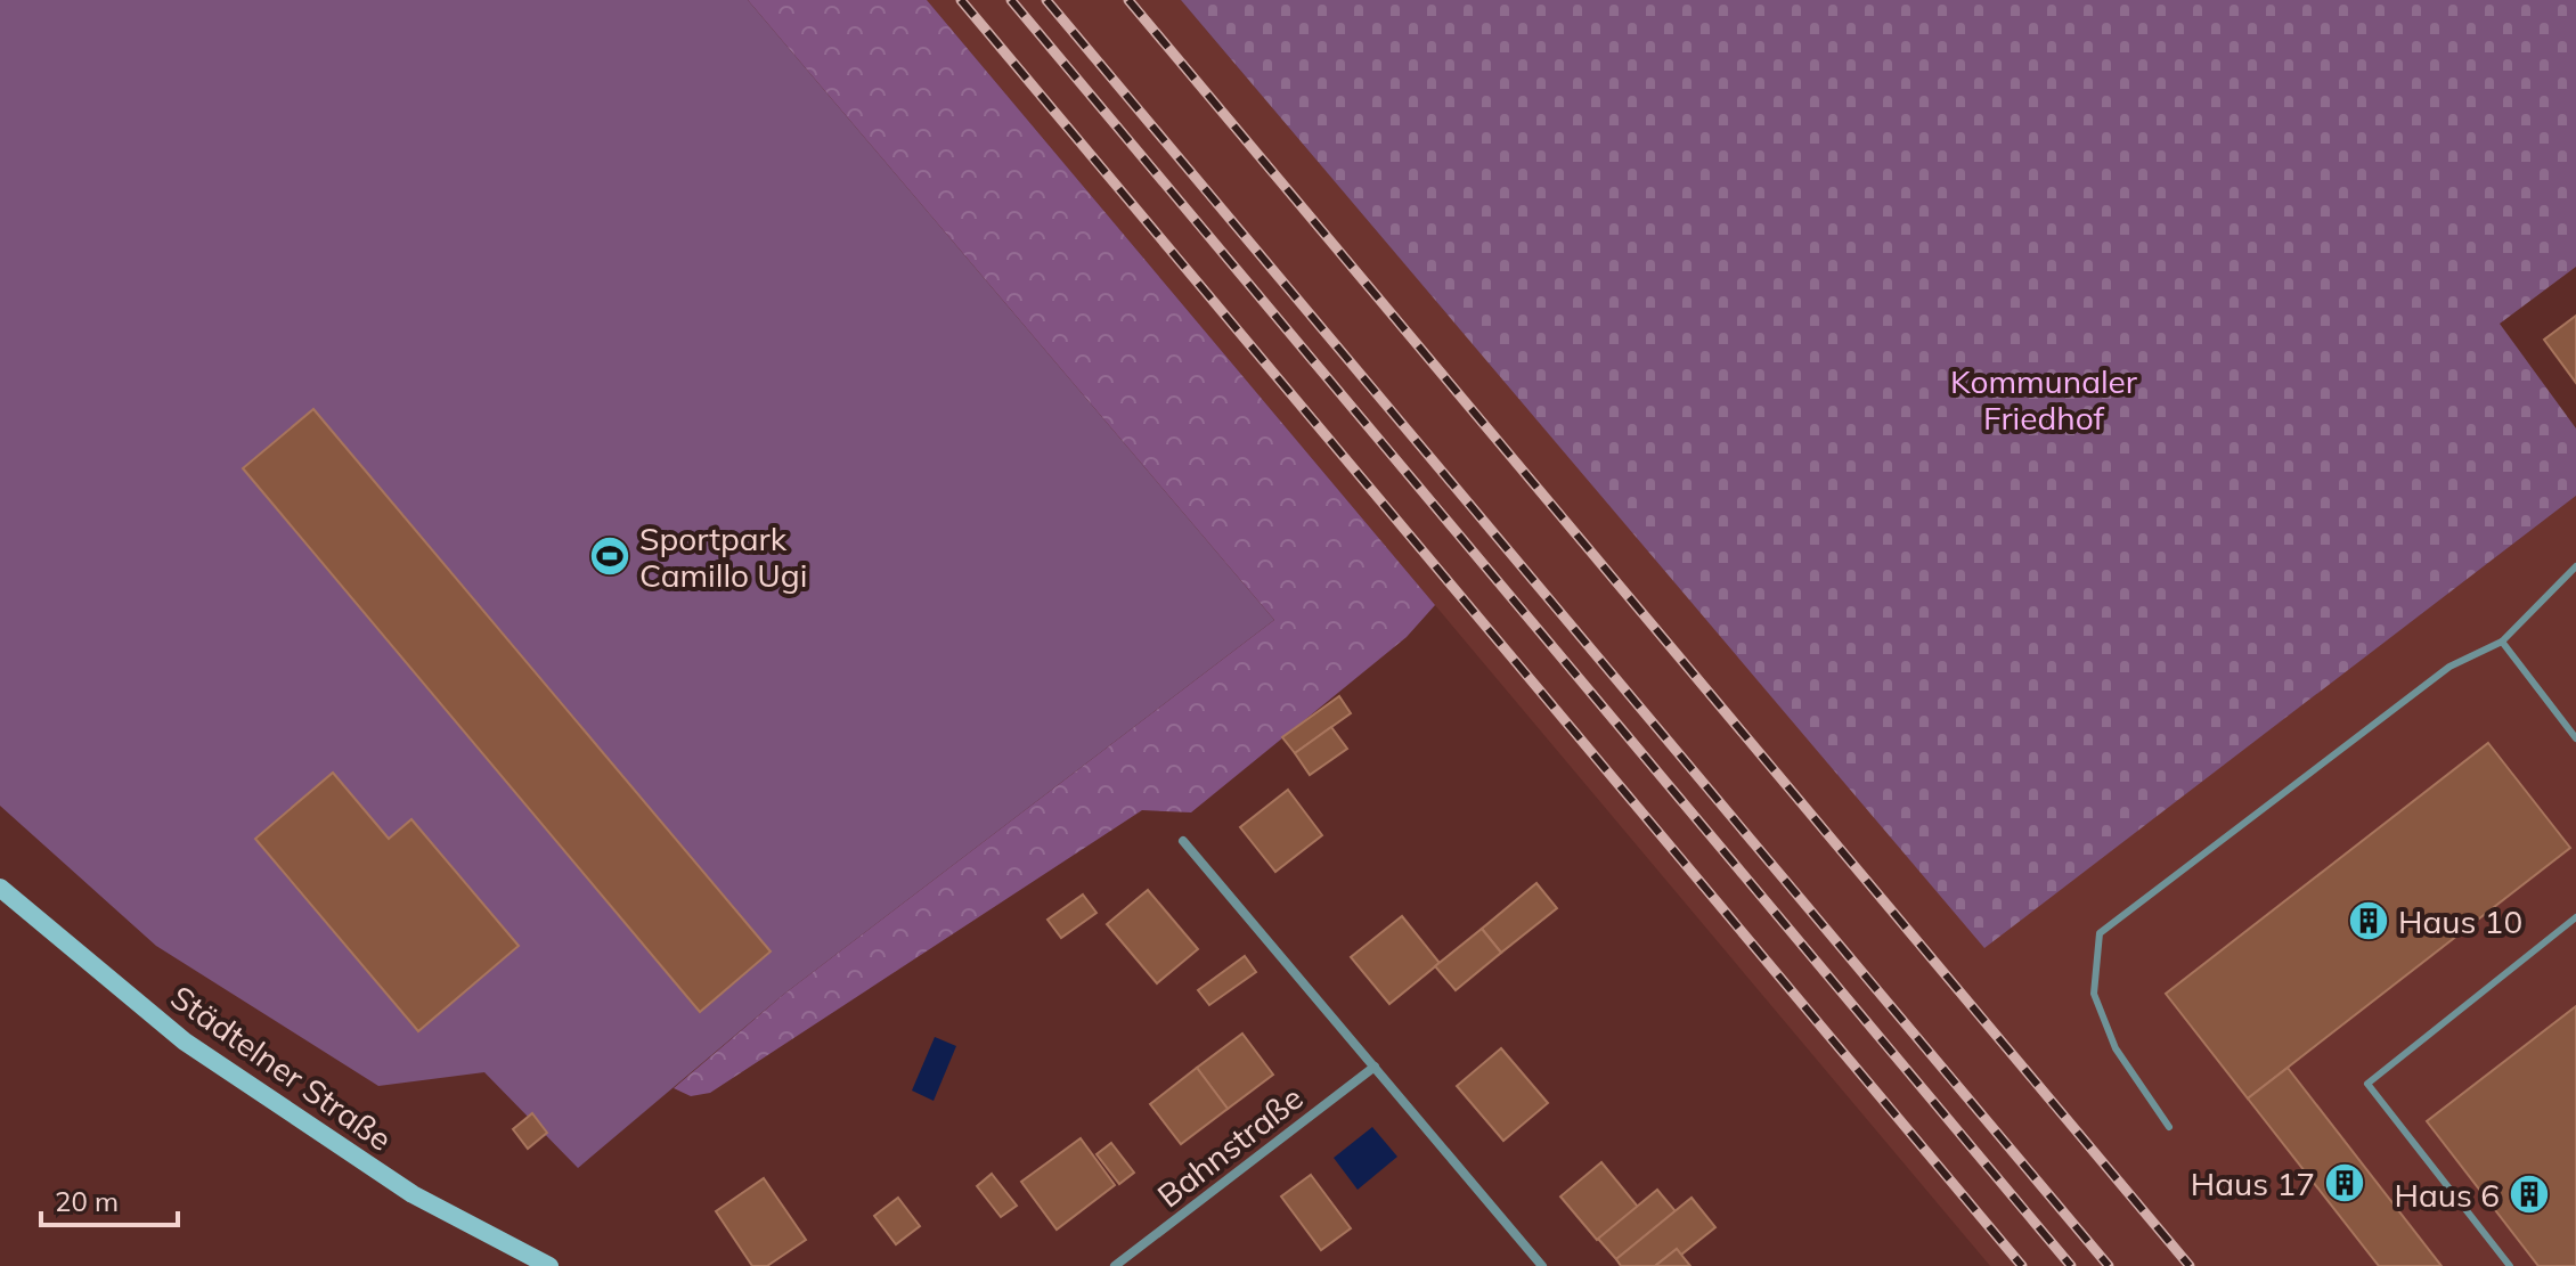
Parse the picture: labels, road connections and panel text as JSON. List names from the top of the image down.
{
  "streets": {
    "street": ["Städtelner Straße", "Bahnstraße"]
  },
  "parks": ["Kommunaler Friedhof"],
  "places": {
    "sports": ["Sportpark Camillo Ugi"],
    "building": ["Haus 10", "Haus 17", "Haus 6"]
  },
  "scale_bar": "20 m"
}
